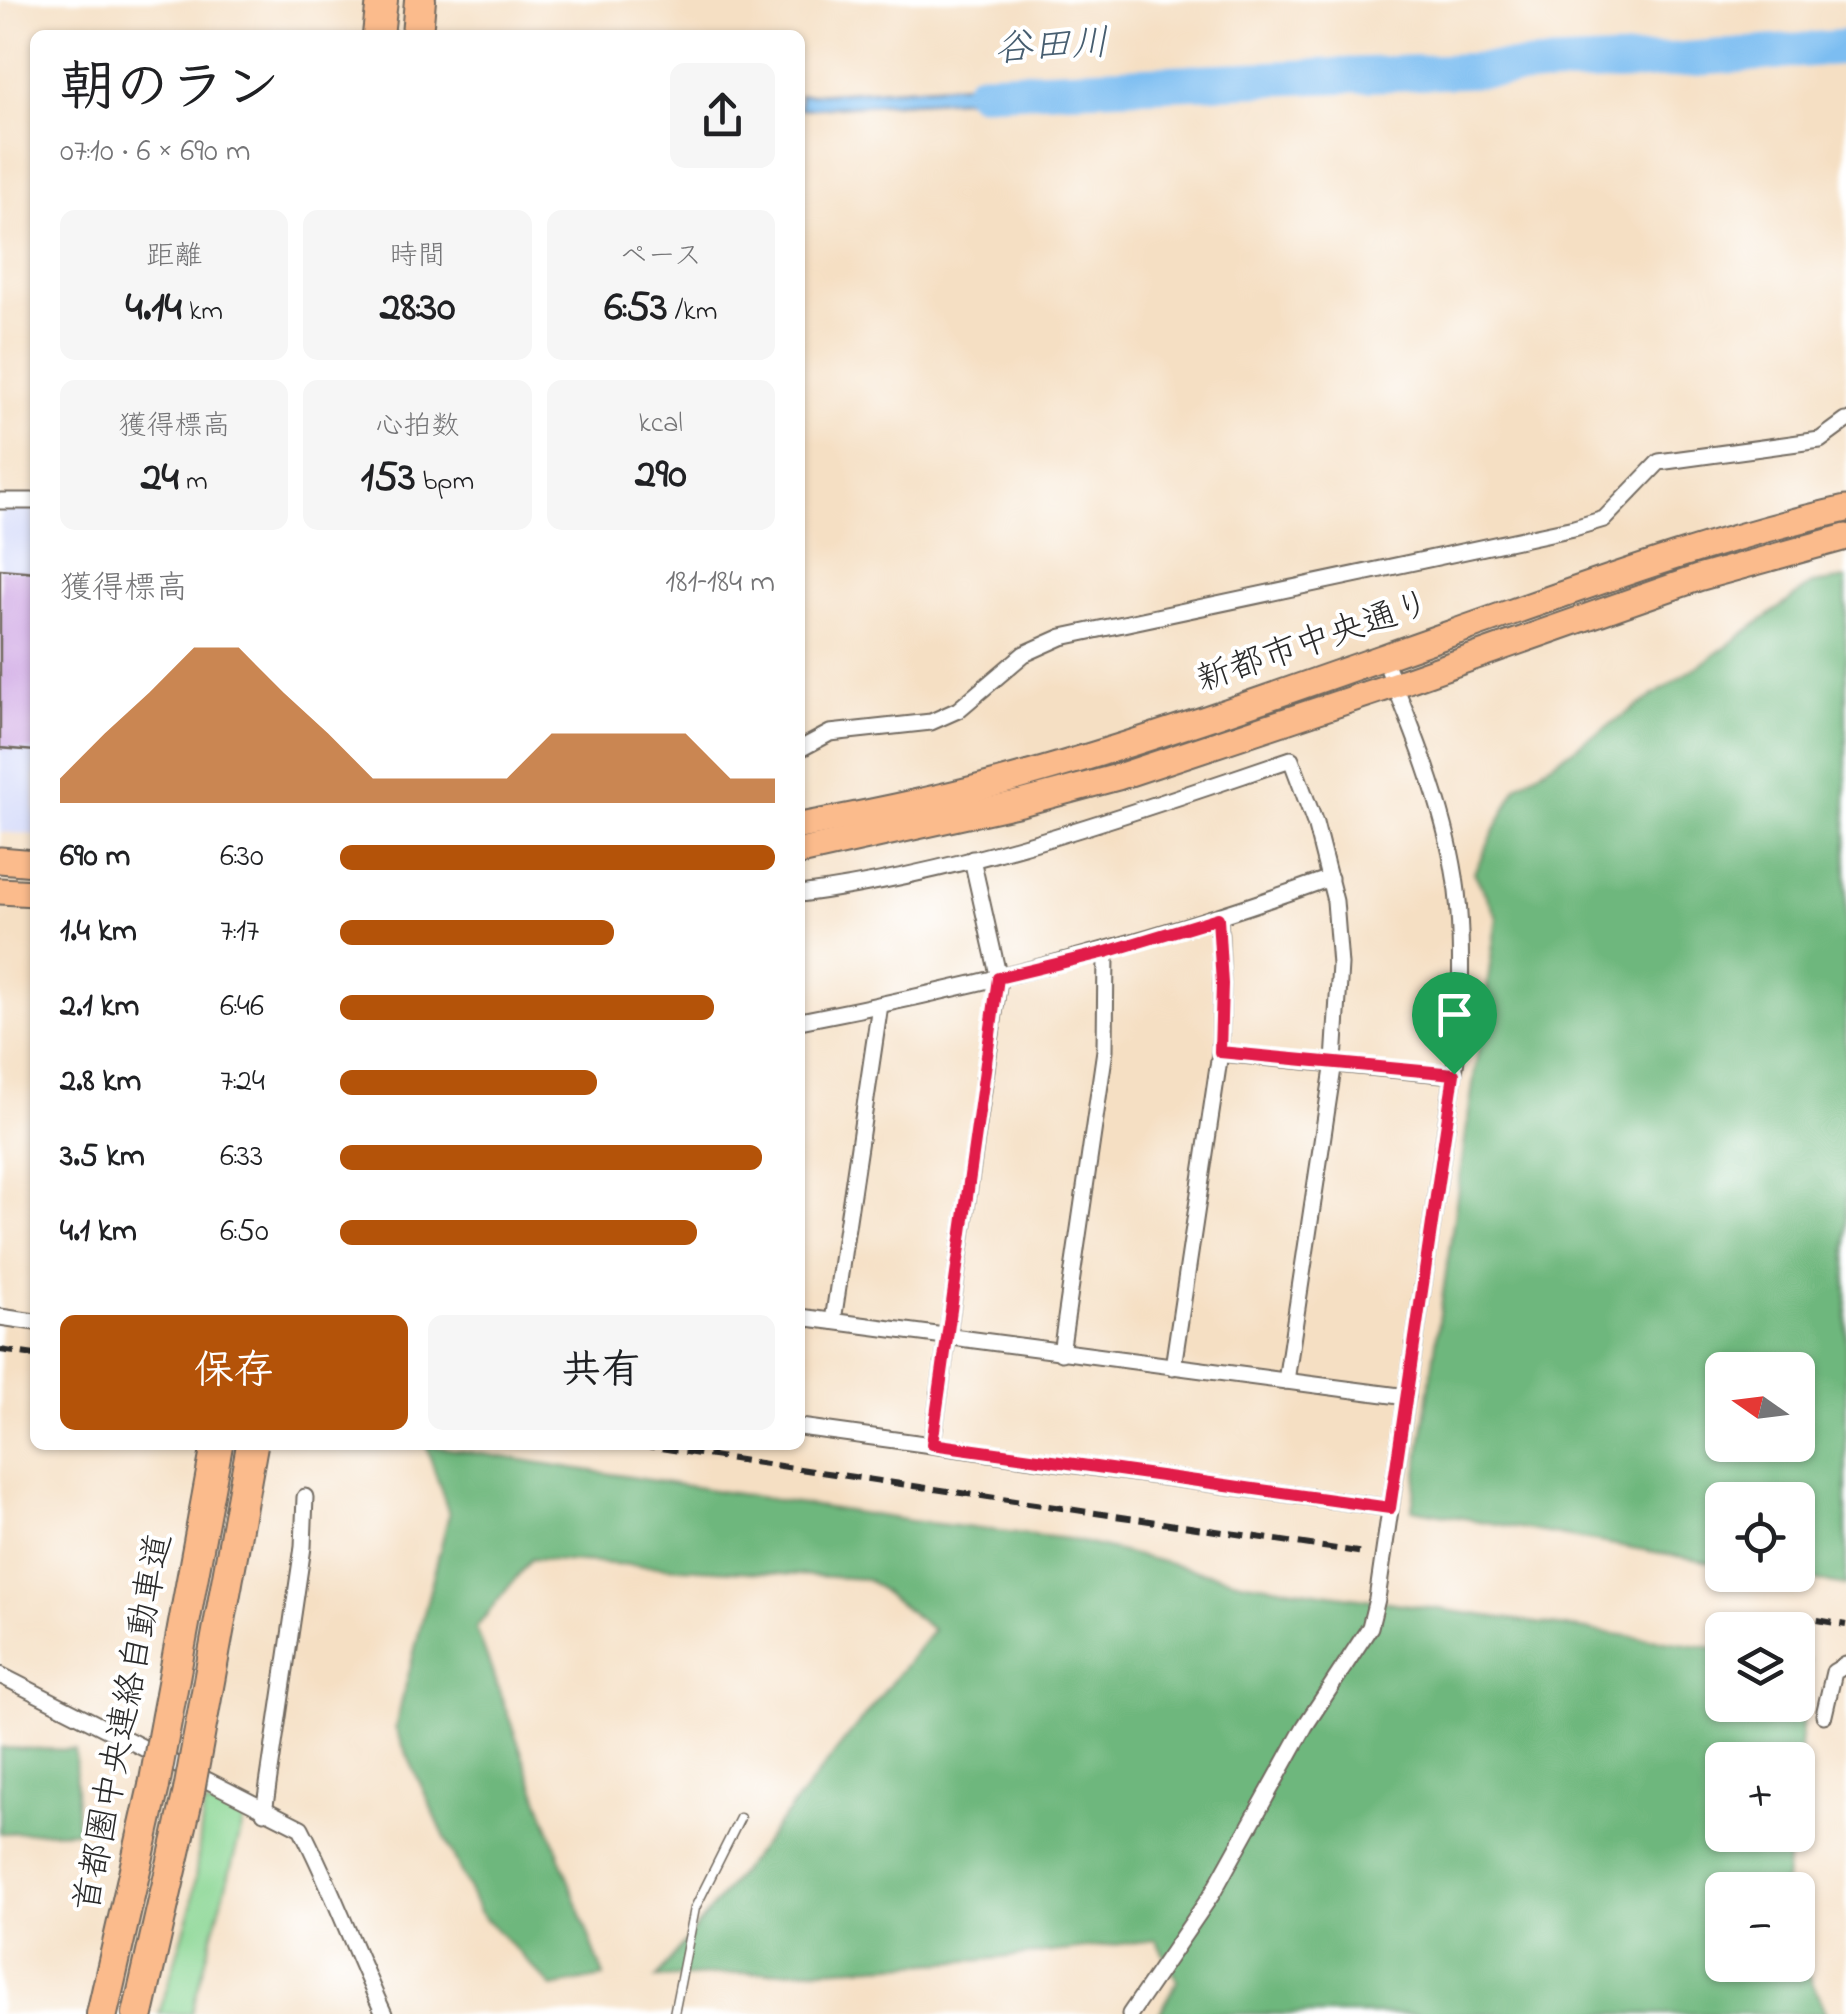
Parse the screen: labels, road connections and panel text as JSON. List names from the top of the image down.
{
  "streets": {
    "highway": ["首都圏中央連絡自動車道"],
    "main road": ["新都市中央通り"]
  },
  "water": ["谷田川"],
  "north": "left",
  "page": {
    "heading": ["朝のラン", "07:10 · 6 × 690 m"],
    "stats": [
      ["距離", "4.14 km"],
      ["時間", "28:30"],
      ["ペース", "6:53 /km"],
      ["獲得標高", "24 m"],
      ["心拍数", "153 bpm"],
      ["kcal", "290"]
    ],
    "chart": ["獲得標高", "181–184 m"],
    "list": [
      {
        "name": "690 m",
        "note": "6:30"
      },
      {
        "name": "1.4 km",
        "note": "7:17"
      },
      {
        "name": "2.1 km",
        "note": "6:46"
      },
      {
        "name": "2.8 km",
        "note": "7:24"
      },
      {
        "name": "3.5 km",
        "note": "6:33"
      },
      {
        "name": "4.1 km",
        "note": "6:50"
      }
    ],
    "buttons": ["保存", "共有"],
    "map_buttons": ["+", "−"]
  }
}
